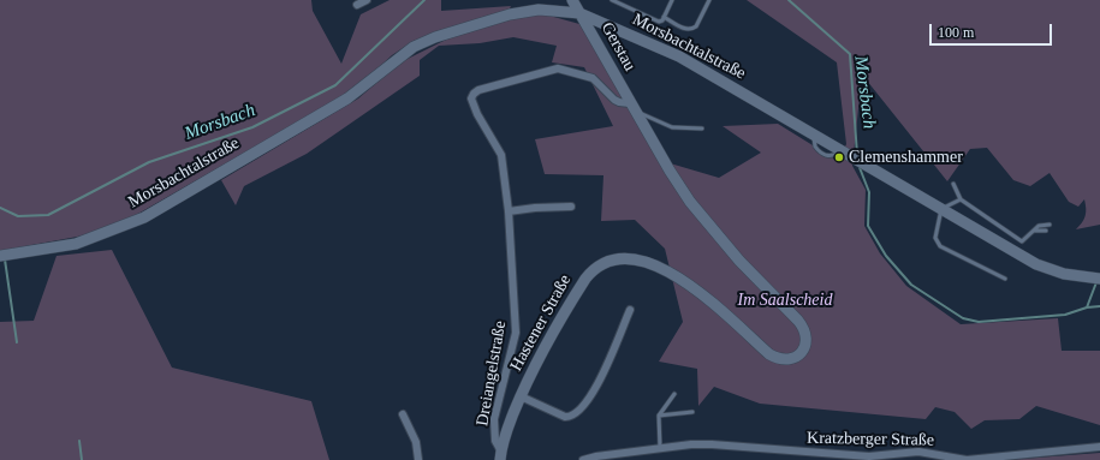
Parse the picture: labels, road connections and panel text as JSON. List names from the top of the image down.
{
  "streets": {
    "main road": ["Gerstau", "Morsbachtalstraße", "Hastener Straße"],
    "street": ["Dreiangelstraße", "Kratzberger Straße"]
  },
  "crossings": [
    ["Gerstau", "Morsbachtalstraße"],
    ["Gerstau", "Hastener Straße"],
    ["Gerstau", "Dreiangelstraße"],
    ["Hastener Straße", "Dreiangelstraße"]
  ],
  "water": ["Morsbach"],
  "parks": ["Im Saalscheid"],
  "places": ["Clemenshammer"],
  "scale_bar": "100 m"
}
